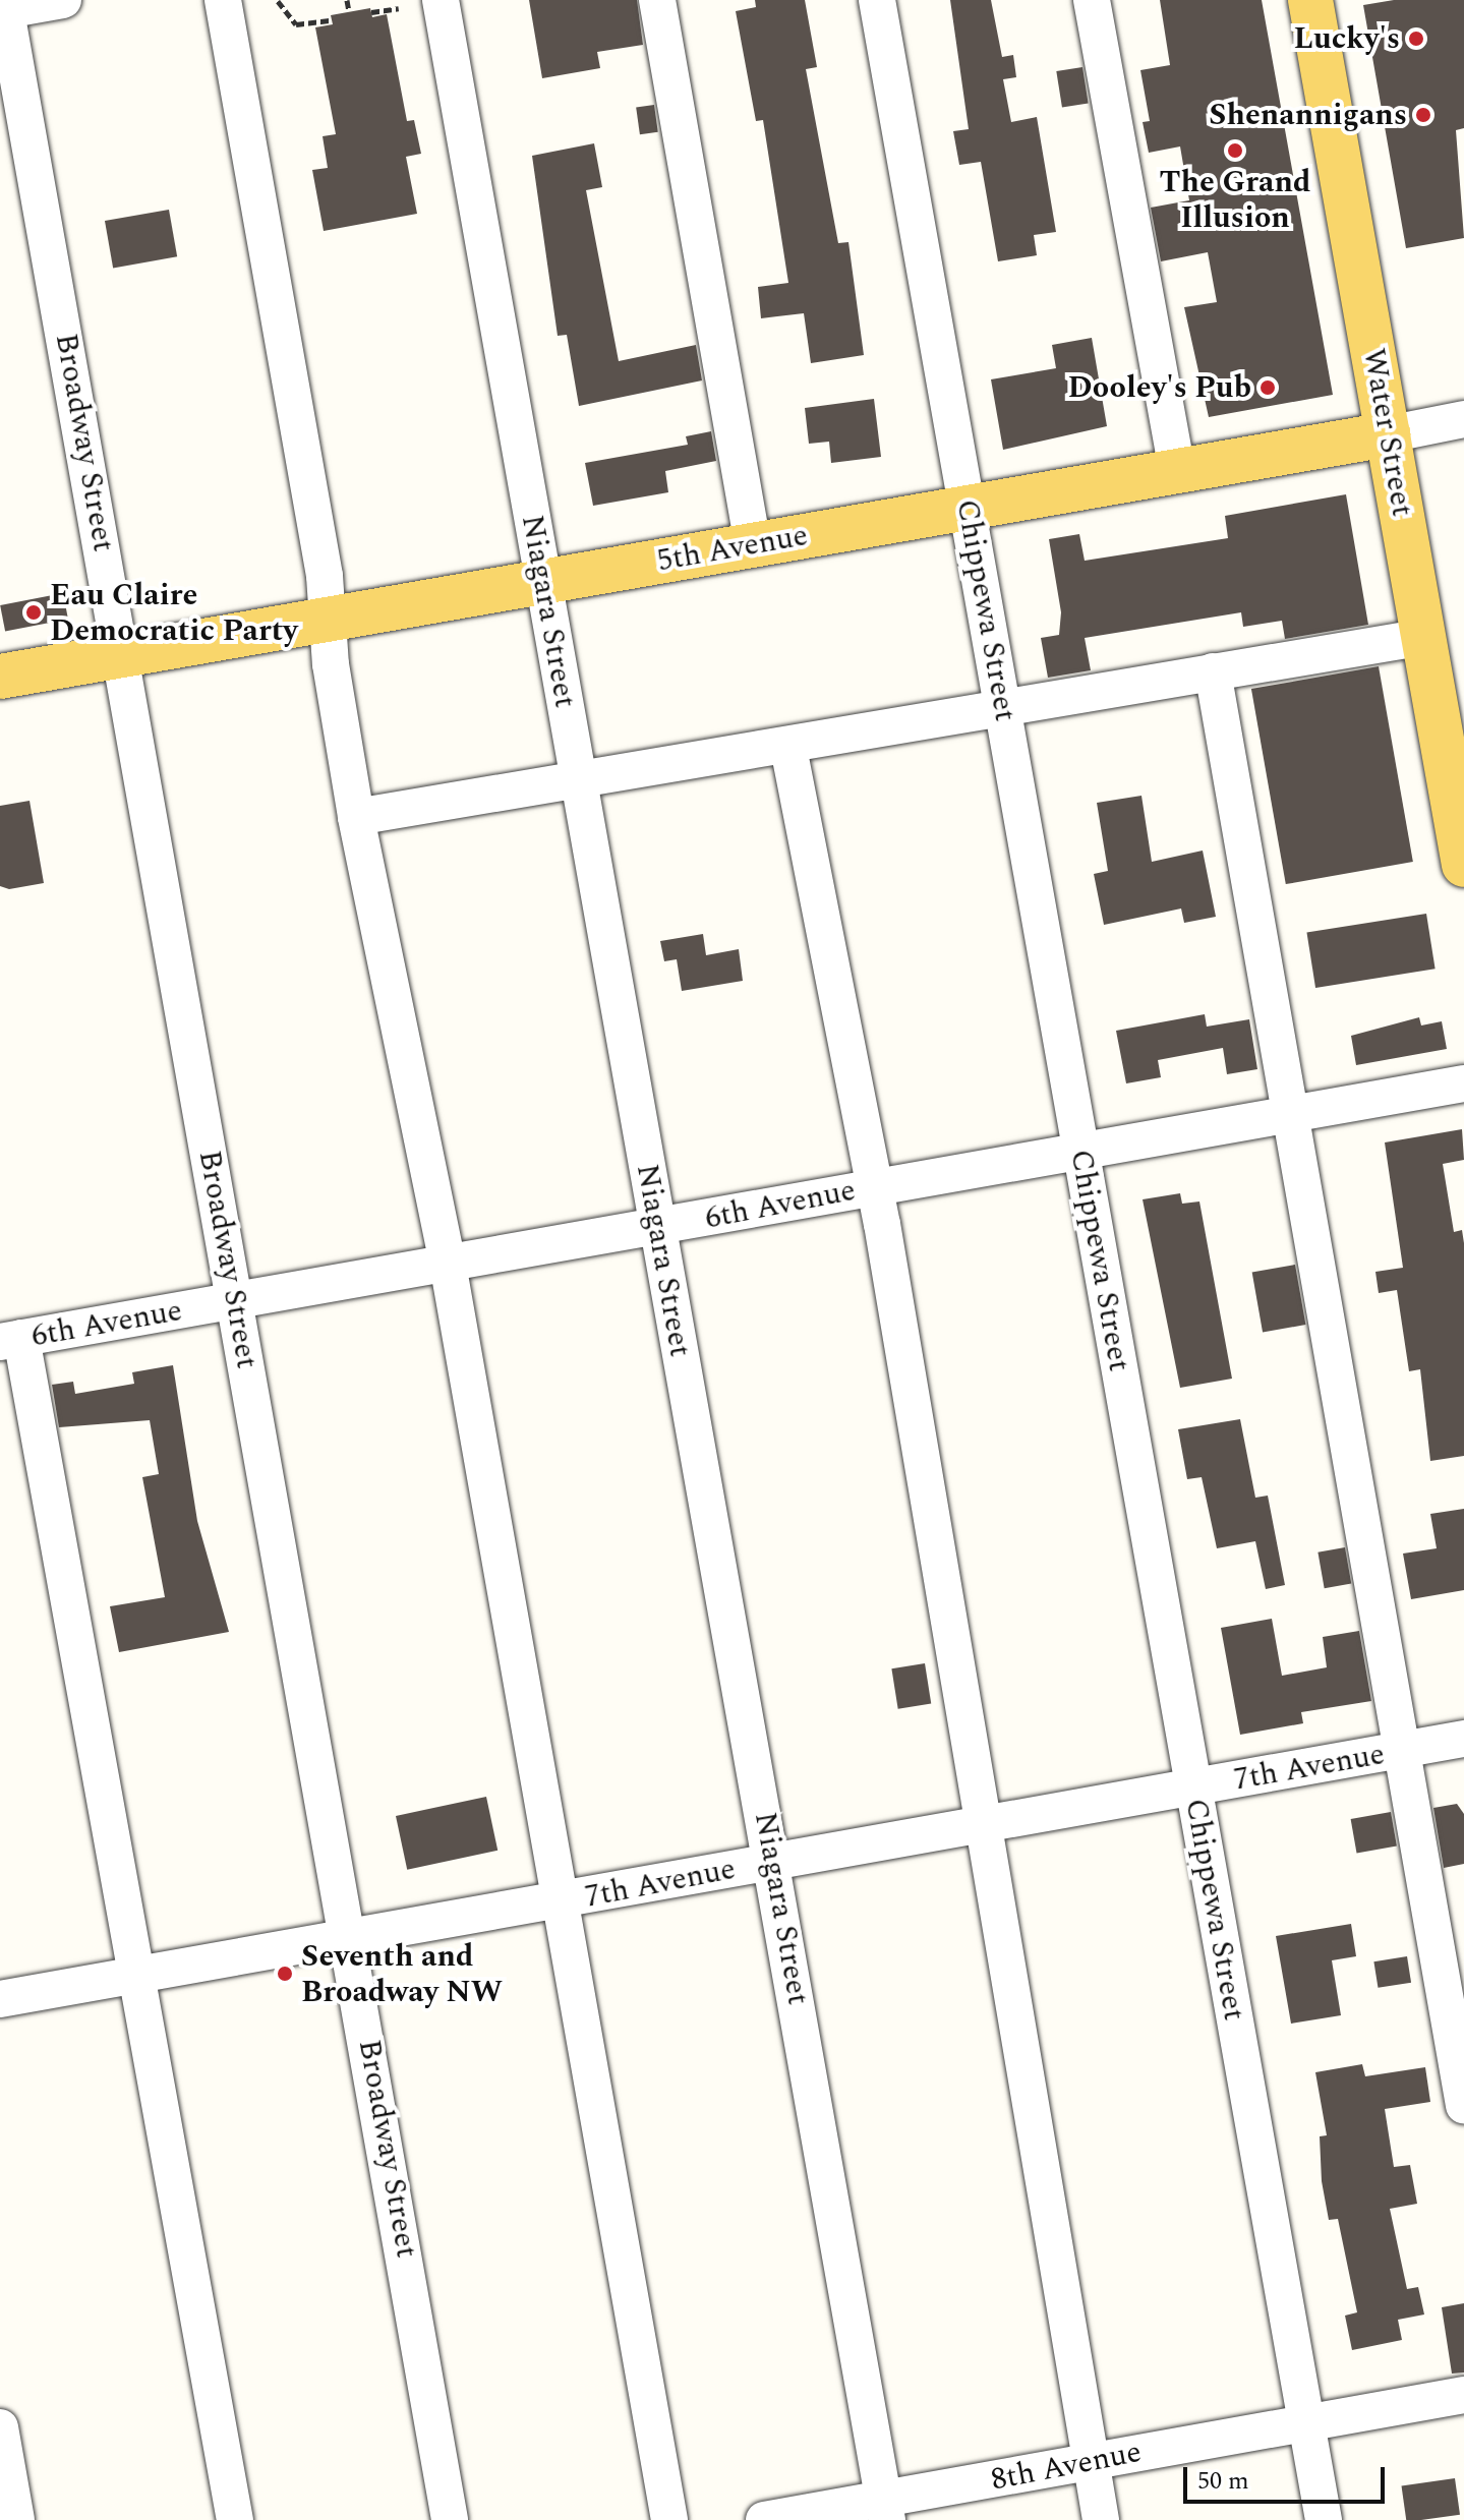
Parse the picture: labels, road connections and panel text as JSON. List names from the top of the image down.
{
  "streets": {
    "main road": ["Water Street", "5th Avenue"],
    "street": [
      "Broadway Street",
      "Chippewa Street",
      "Niagara Street",
      "6th Avenue",
      "7th Avenue",
      "8th Avenue"
    ]
  },
  "crossings": [
    ["Water Street", "5th Avenue"],
    ["Broadway Street", "5th Avenue"],
    ["Broadway Street", "6th Avenue"],
    ["Broadway Street", "7th Avenue"],
    ["5th Avenue", "Chippewa Street"],
    ["5th Avenue", "Niagara Street"],
    ["Chippewa Street", "6th Avenue"],
    ["Chippewa Street", "7th Avenue"],
    ["Chippewa Street", "8th Avenue"],
    ["Niagara Street", "6th Avenue"],
    ["Niagara Street", "7th Avenue"],
    ["Niagara Street", "8th Avenue"]
  ],
  "places": [
    "Lucky's",
    "Shenannigans",
    "The Grand Illusion",
    "Dooley's Pub",
    "Eau Claire Democratic Party",
    "Seventh and Broadway NW"
  ],
  "scale_bar": "50 m"
}
